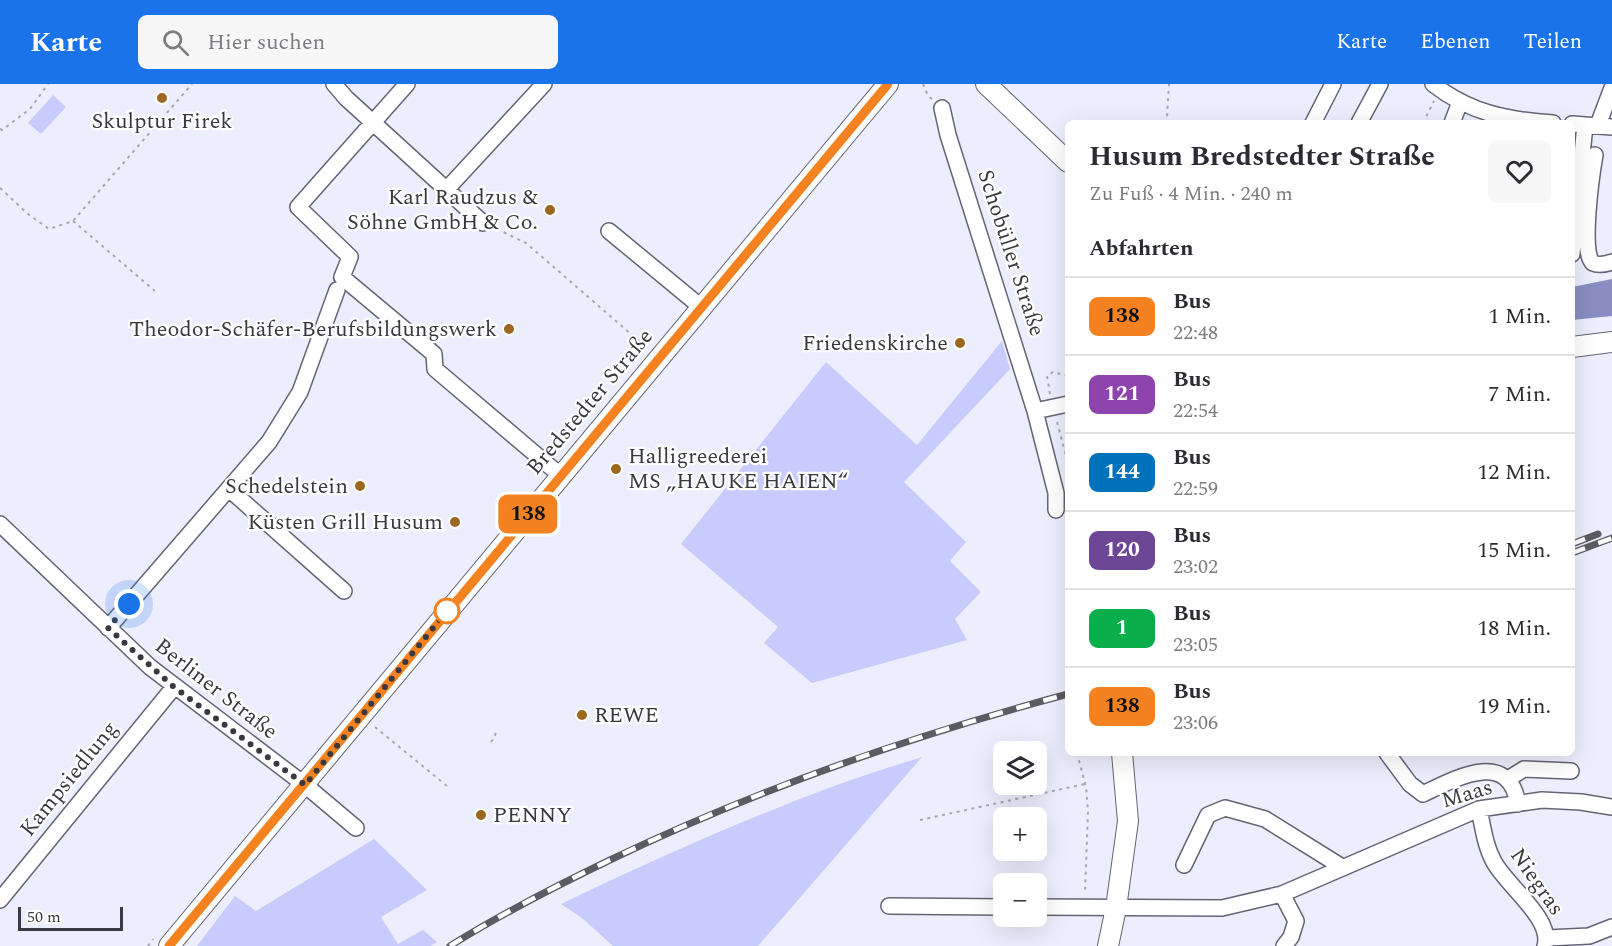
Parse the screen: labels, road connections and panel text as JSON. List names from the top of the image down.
{
  "streets": {
    "main road": ["Bredstedter Straße"],
    "street": [
      "Schobüller Straße",
      "Berliner Straße",
      "Kampsiedlung",
      "Maas",
      "Niegras"
    ]
  },
  "crossings": [
    ["Bredstedter Straße", "Berliner Straße"],
    ["Berliner Straße", "Kampsiedlung"],
    ["Maas", "Niegras"]
  ],
  "places": [
    "Skulptur Firek",
    "Karl Raudzus & Söhne GmbH & Co.",
    "Theodor-Schäfer-Berufsbildungswerk",
    "Friedenskirche",
    "Halligreederei MS „HAUKE HAIEN“",
    "Schedelstein",
    "Küsten Grill Husum",
    "REWE",
    "PENNY"
  ],
  "lines": ["bus line 138"],
  "scale_bar": "50 m",
  "page": {
    "header": "Karte",
    "search": "Hier suchen",
    "nav": ["Karte", "Ebenen", "Teilen"],
    "on_map": "138",
    "heading": [
      ["Husum Bredstedter Straße", "Zu Fuß · 4 Min. · 240 m"],
      "Abfahrten"
    ],
    "list": [
      {
        "mark": "138",
        "name": "Bus",
        "note": "22:48",
        "value": "1 Min."
      },
      {
        "mark": "121",
        "name": "Bus",
        "note": "22:54",
        "value": "7 Min."
      },
      {
        "mark": "144",
        "name": "Bus",
        "note": "22:59",
        "value": "12 Min."
      },
      {
        "mark": "120",
        "name": "Bus",
        "note": "23:02",
        "value": "15 Min."
      },
      {
        "mark": "1",
        "name": "Bus",
        "note": "23:05",
        "value": "18 Min."
      },
      {
        "mark": "138",
        "name": "Bus",
        "note": "23:06",
        "value": "19 Min."
      }
    ],
    "map_buttons": ["+", "−"],
    "scale": "50 m"
  }
}
